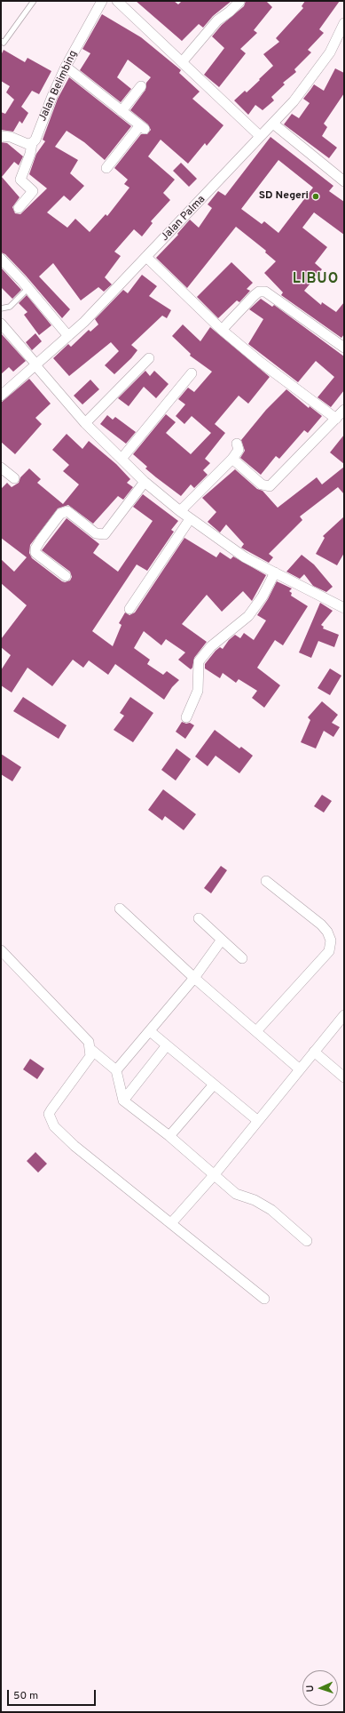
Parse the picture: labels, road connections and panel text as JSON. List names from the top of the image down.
{
  "streets": {
    "street": ["Jalan Belimbing", "Jalan Palma"]
  },
  "districts": ["LIBUO"],
  "places": ["SD Negeri"],
  "scale_bar": "50 m",
  "north": "left"
}
